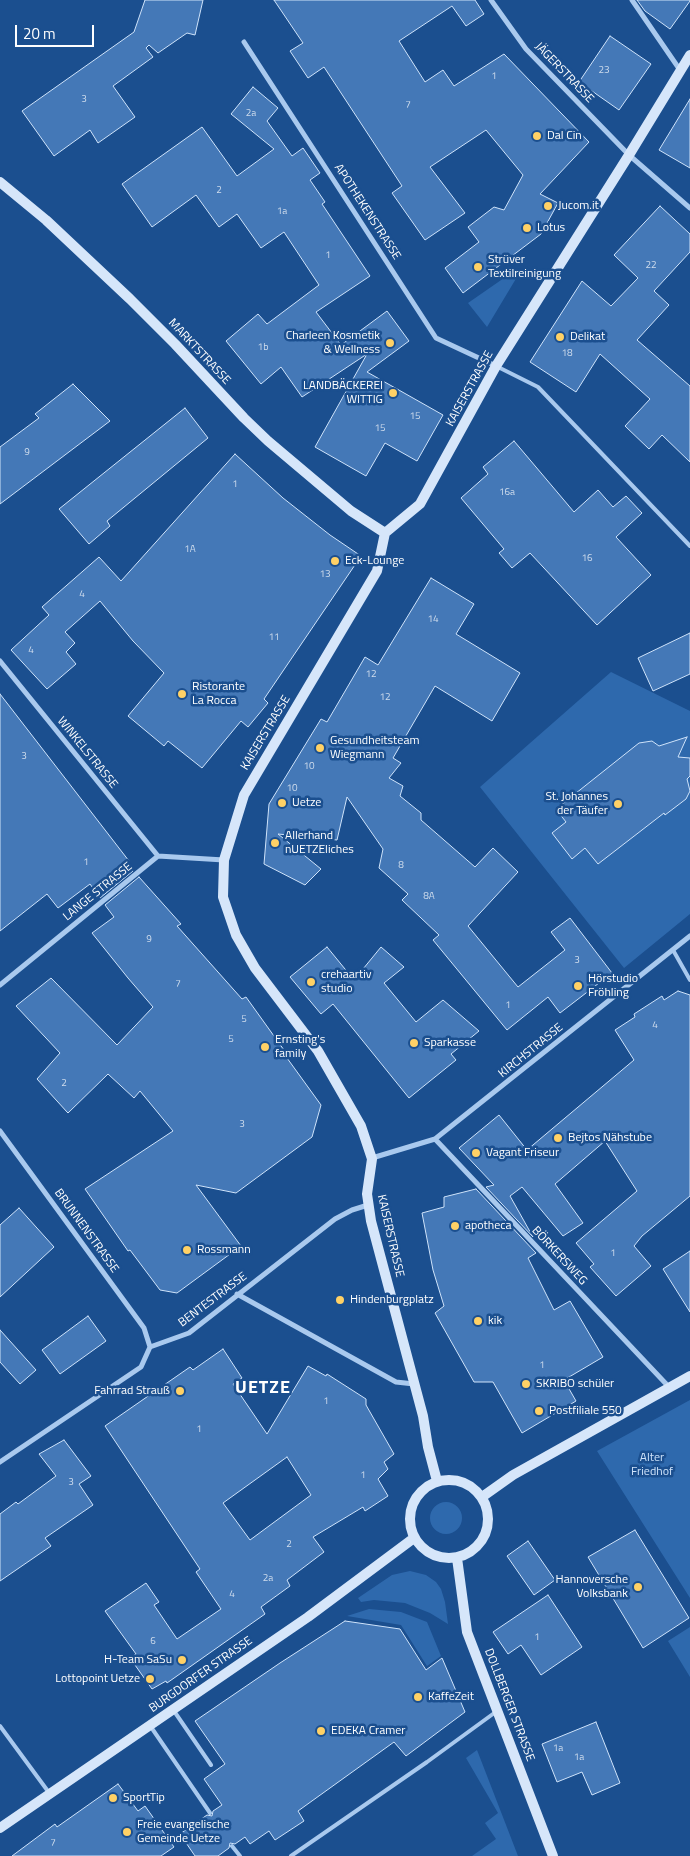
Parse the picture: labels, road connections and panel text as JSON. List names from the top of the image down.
{
  "streets": {
    "street": [
      "JÄGERSTRASSE",
      "APOTHEKENSTRASSE",
      "MARKTSTRASSE",
      "KAISERSTRASSE",
      "WINKELSTRASSE",
      "LANGE STRASSE",
      "KIRCHSTRASSE",
      "BRUNNENSTRASSE",
      "BÖRKERSWEG",
      "BENTESTRASSE",
      "BURGDORFER STRASSE",
      "DOLLBERGER STRASSE"
    ]
  },
  "crossings": [
    ["JÄGERSTRASSE", "KAISERSTRASSE"],
    ["APOTHEKENSTRASSE", "KAISERSTRASSE"],
    ["MARKTSTRASSE", "KAISERSTRASSE"],
    ["KAISERSTRASSE", "KIRCHSTRASSE"],
    ["KAISERSTRASSE", "BENTESTRASSE"],
    ["KAISERSTRASSE", "BURGDORFER STRASSE"],
    ["KAISERSTRASSE", "DOLLBERGER STRASSE"],
    ["WINKELSTRASSE", "LANGE STRASSE"],
    ["KIRCHSTRASSE", "BÖRKERSWEG"],
    ["BRUNNENSTRASSE", "BENTESTRASSE"],
    ["BURGDORFER STRASSE", "DOLLBERGER STRASSE"]
  ],
  "districts": ["UETZE"],
  "parks": ["Alter Friedhof"],
  "places": [
    "Dal Cin",
    "Jucom.it",
    "Lotus",
    "Strüver Textilreinigung",
    "Delikat",
    "Charleen Kosmetik & Wellness",
    "LANDBÄCKEREI WITTIG",
    "Eck-Lounge",
    "Ristorante La Rocca",
    "Gesundheitsteam Wiegmann",
    "Uetze",
    "St. Johannes der Täufer",
    "Allerhand nUETZEliches",
    "crehaartiv studio",
    "Hörstudio Fröhling",
    "Sparkasse",
    "Ernsting's family",
    "Bejtos Nähstube",
    "Vagant Friseur",
    "apotheca",
    "Rossmann",
    "Hindenburgplatz",
    "kik",
    "SKRIBO schüler",
    "Fahrrad Strauß",
    "Postfiliale 550",
    "Hannoversche Volksbank",
    "H-Team SaSu",
    "Lottopoint Uetze",
    "KaffeZeit",
    "EDEKA Cramer",
    "SportTip",
    "Freie evangelische Gemeinde Uetze"
  ],
  "house_numbers": [
    "23",
    "1",
    "3",
    "7",
    "2a",
    "2",
    "1a",
    "1",
    "22",
    "1b",
    "18",
    "15",
    "15",
    "9",
    "1",
    "16a",
    "1A",
    "16",
    "13",
    "4",
    "14",
    "11",
    "4",
    "12",
    "12",
    "3",
    "10",
    "10",
    "1",
    "8",
    "8A",
    "9",
    "3",
    "7",
    "1",
    "5",
    "4",
    "5",
    "2",
    "3",
    "1",
    "1",
    "1",
    "1",
    "1",
    "3",
    "2",
    "2a",
    "4",
    "1",
    "6",
    "1a",
    "1a",
    "7"
  ],
  "scale_bar": "20 m"
}
